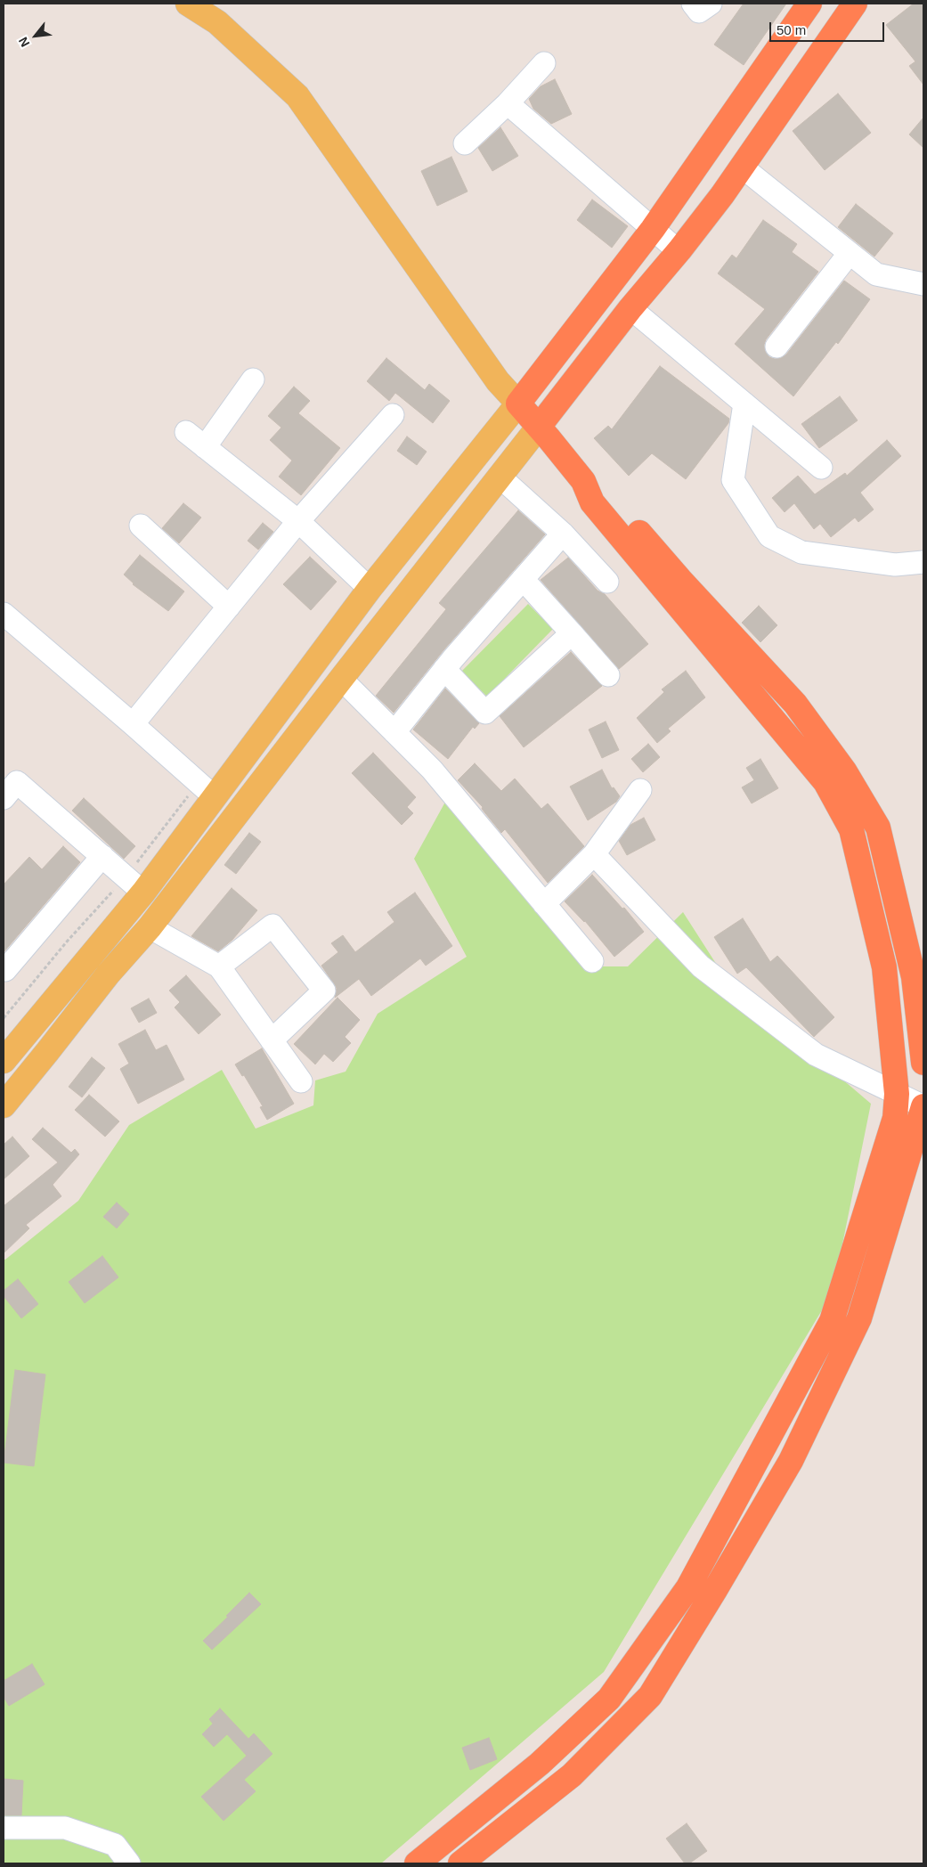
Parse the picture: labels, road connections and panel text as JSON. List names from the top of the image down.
{
  "scale_bar": "50 m",
  "north": "bottom left"
}
